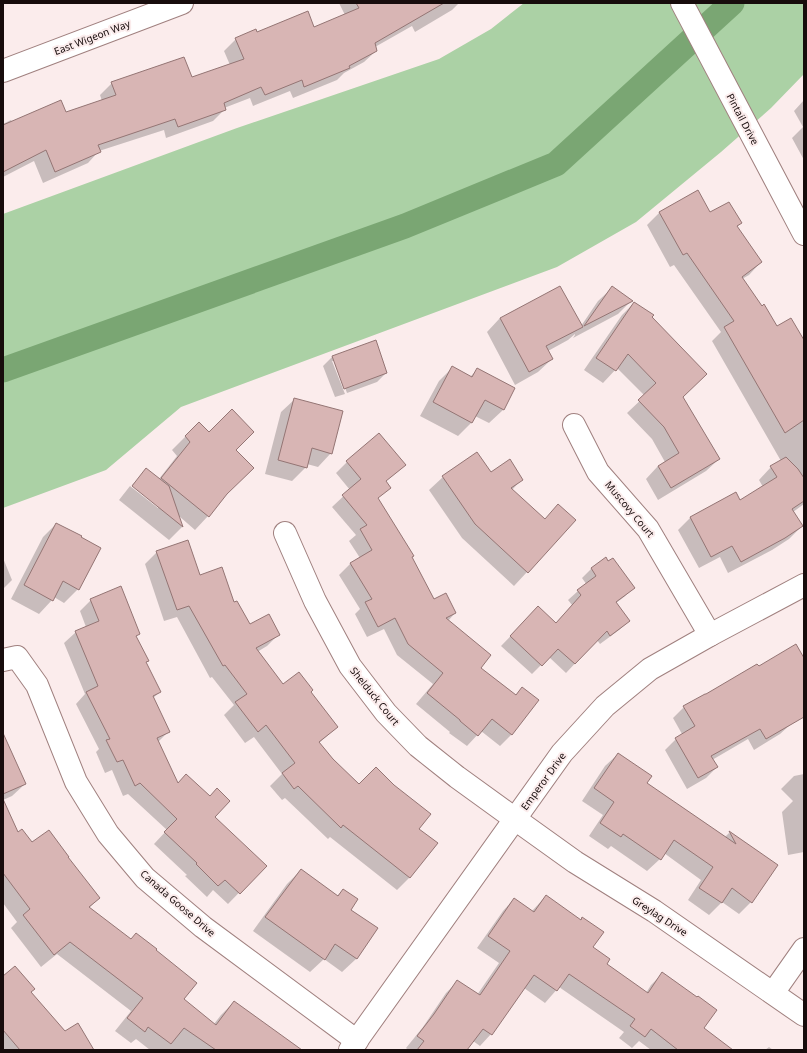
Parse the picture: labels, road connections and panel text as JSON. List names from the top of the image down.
{
  "streets": {
    "street": [
      "East Wigeon Way",
      "Pintail Drive",
      "Muscovy Court",
      "Shelduck Court",
      "Emperor Drive",
      "Canada Goose Drive",
      "Greylag Drive"
    ]
  },
  "crossings": [
    ["Muscovy Court", "Emperor Drive"],
    ["Shelduck Court", "Emperor Drive"],
    ["Shelduck Court", "Greylag Drive"],
    ["Emperor Drive", "Canada Goose Drive"],
    ["Emperor Drive", "Greylag Drive"]
  ]
}
